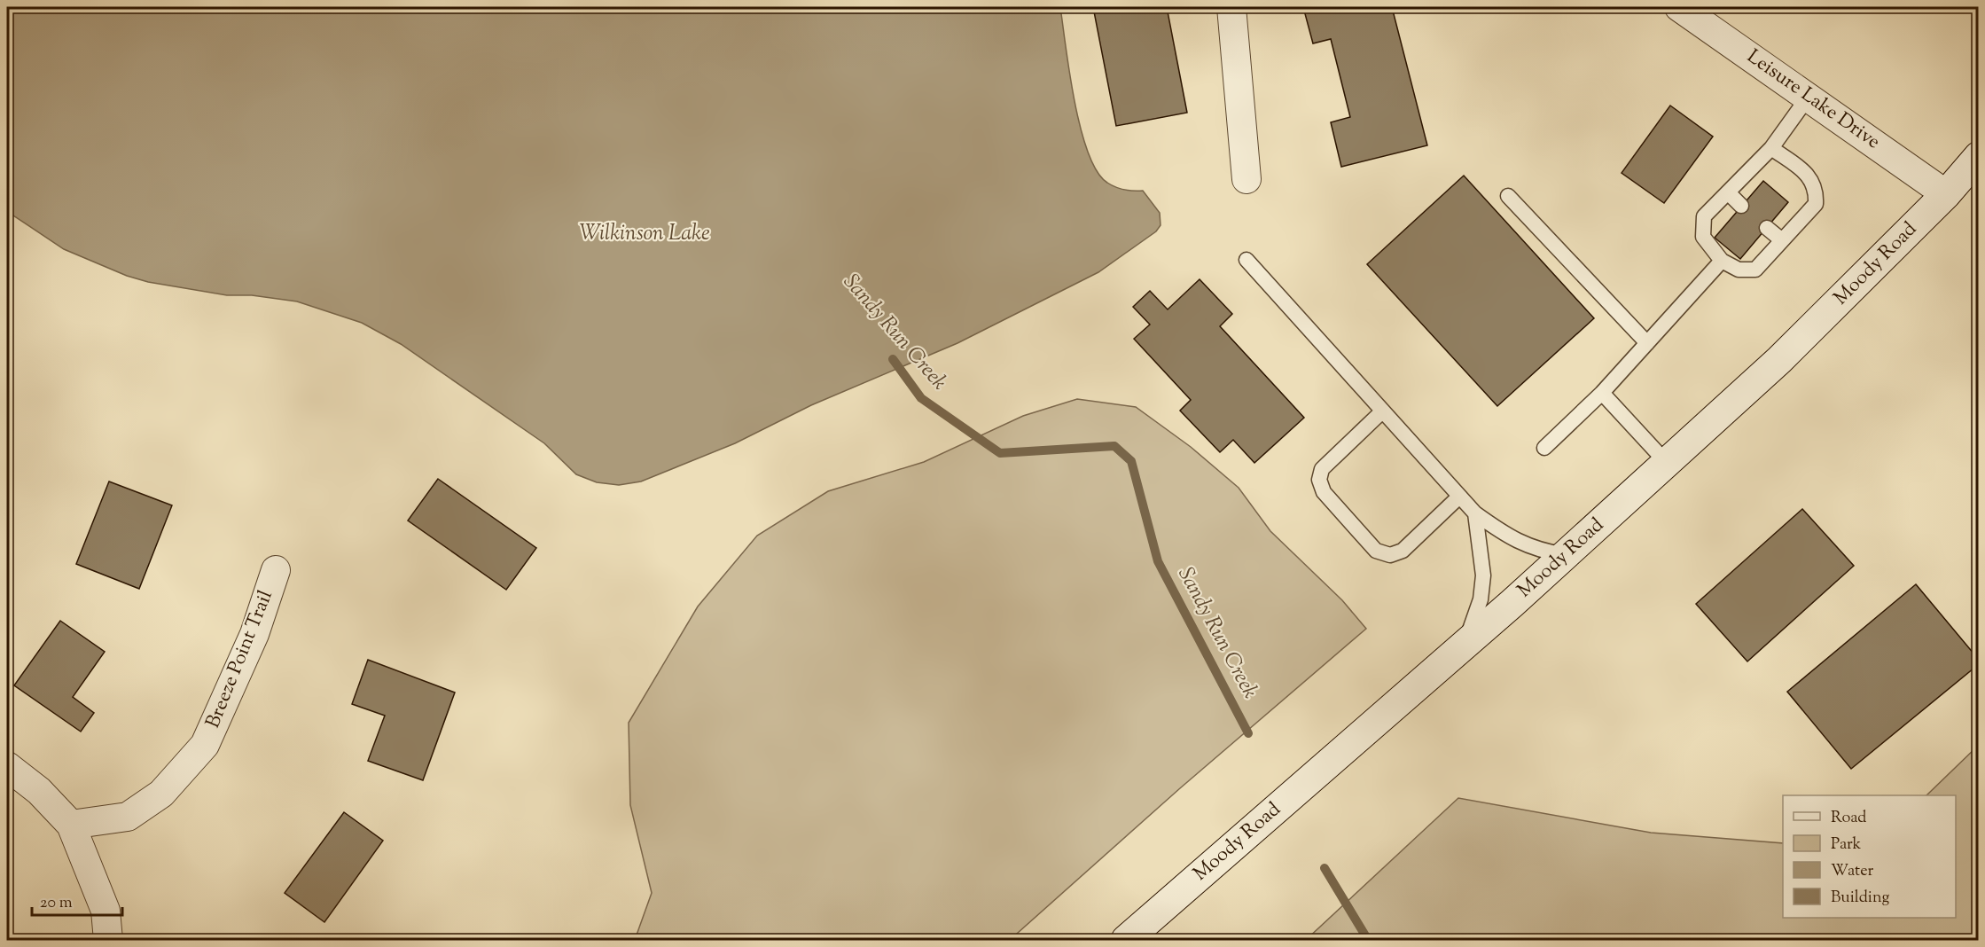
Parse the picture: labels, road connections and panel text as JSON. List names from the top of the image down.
{
  "streets": {
    "main road": ["Moody Road"],
    "street": ["Leisure Lake Drive", "Breeze Point Trail"]
  },
  "crossings": [
    ["Leisure Lake Drive", "Moody Road"]
  ],
  "water": ["Wilkinson Lake", "Sandy Run Creek"],
  "legend": [
    "Road",
    "Park",
    "Water",
    "Building"
  ],
  "scale_bar": "20 m"
}
